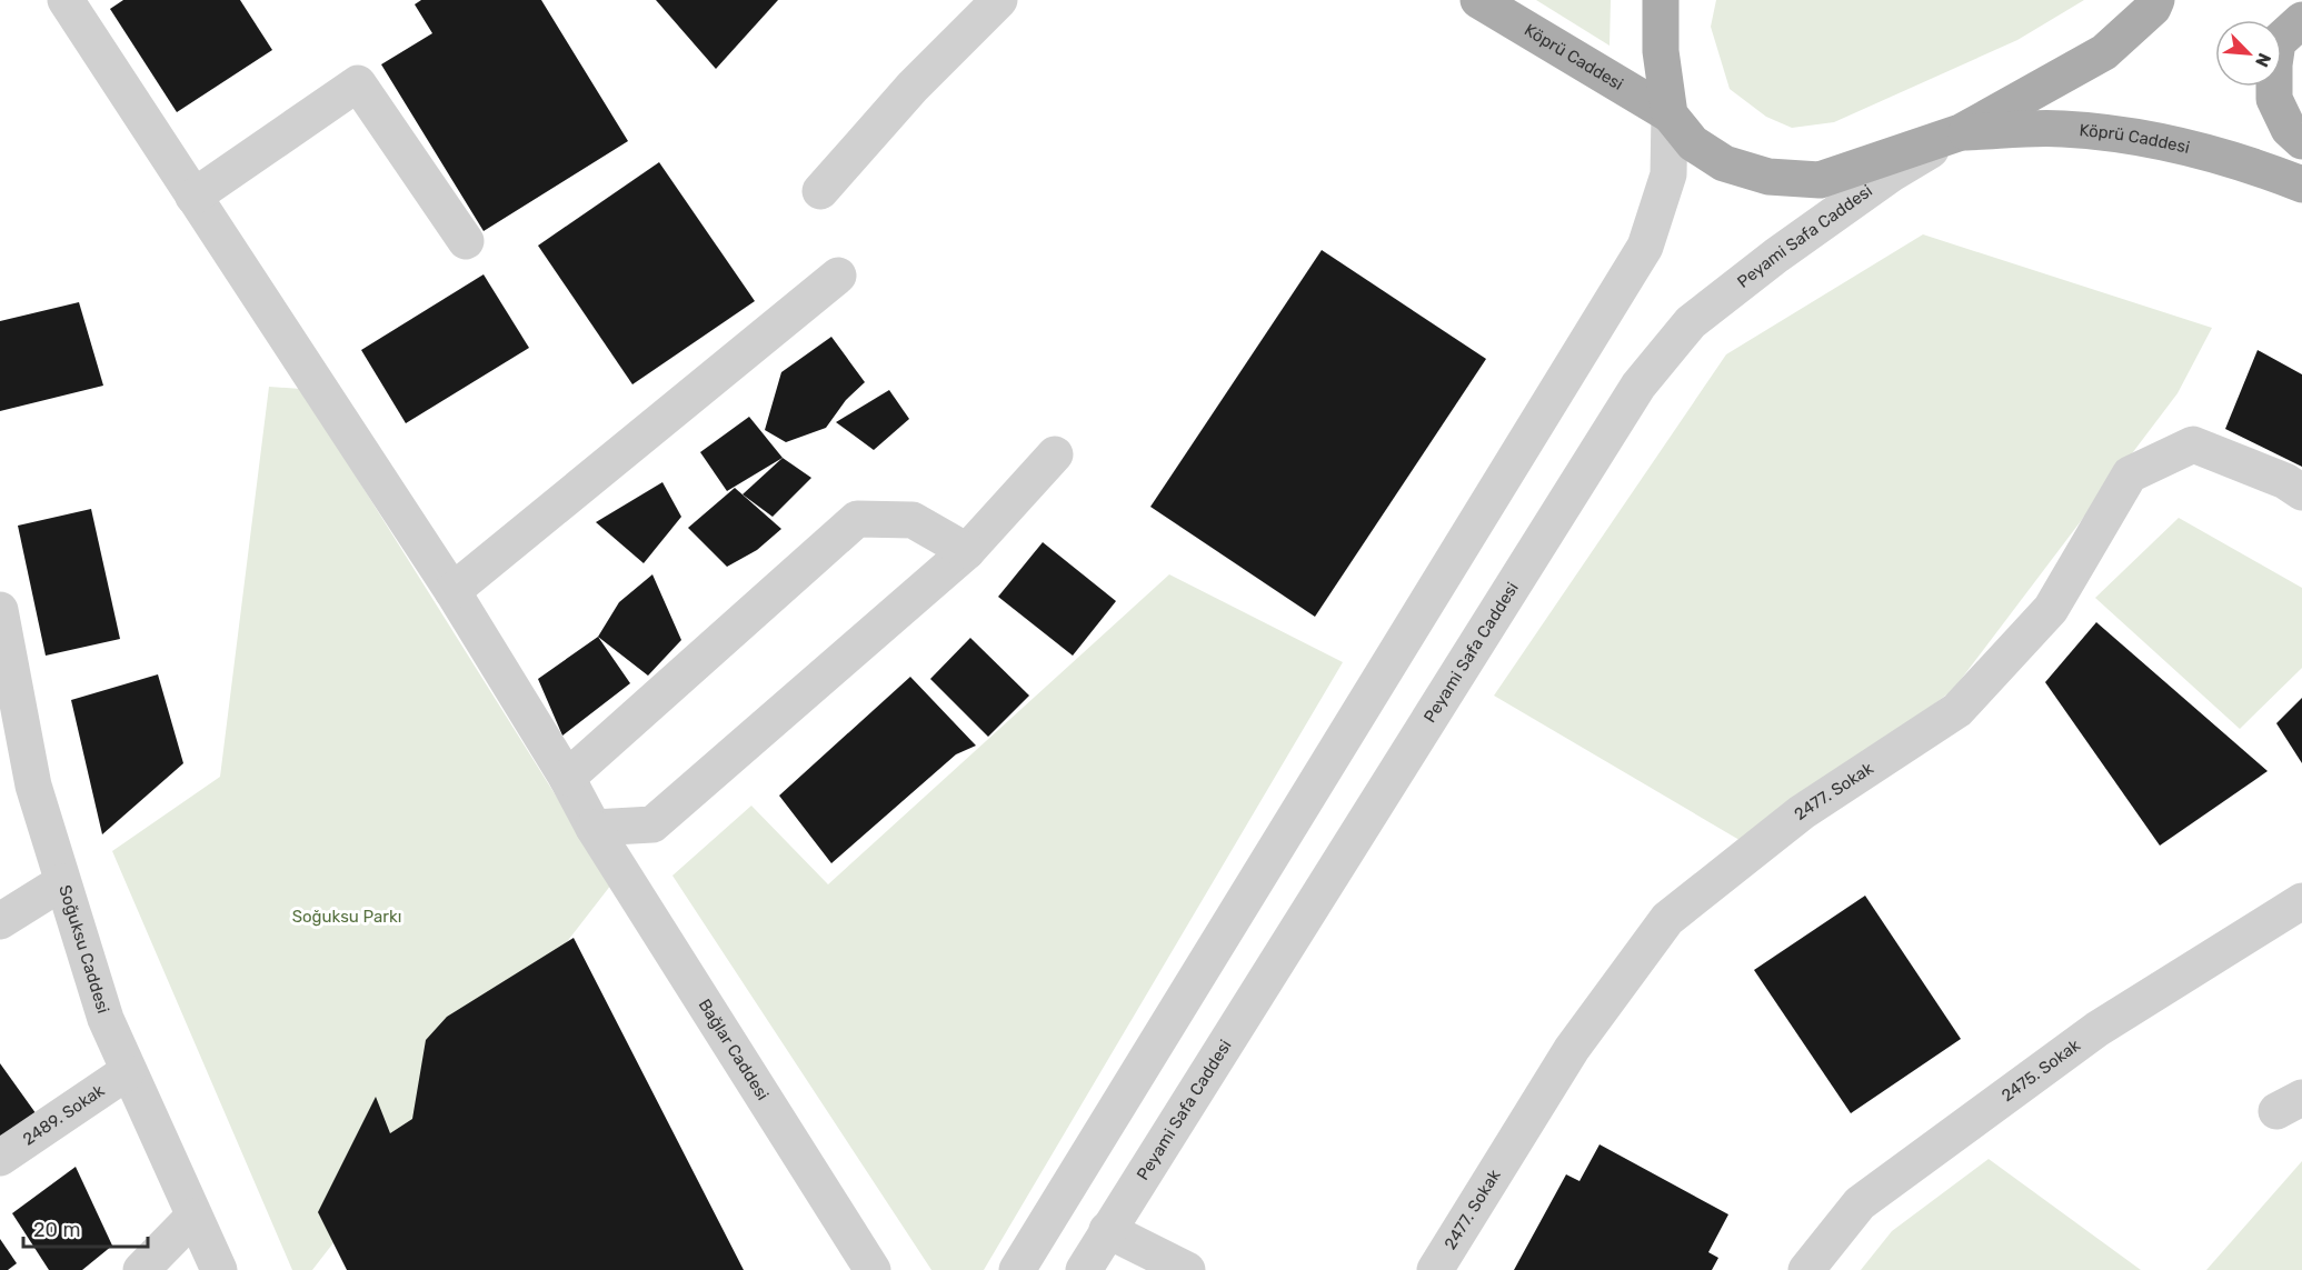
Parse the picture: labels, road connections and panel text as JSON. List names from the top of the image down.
{
  "streets": {
    "main road": ["Köprü Caddesi"],
    "street": [
      "Peyami Safa Caddesi",
      "2477. Sokak",
      "Soğuksu Caddesi",
      "Bağlar Caddesi",
      "2475. Sokak",
      "2489. Sokak"
    ]
  },
  "crossings": [
    ["Köprü Caddesi", "Peyami Safa Caddesi"],
    ["Soğuksu Caddesi", "2489. Sokak"]
  ],
  "parks": ["Soğuksu Parkı"],
  "scale_bar": "20 m",
  "north": "bottom right"
}
